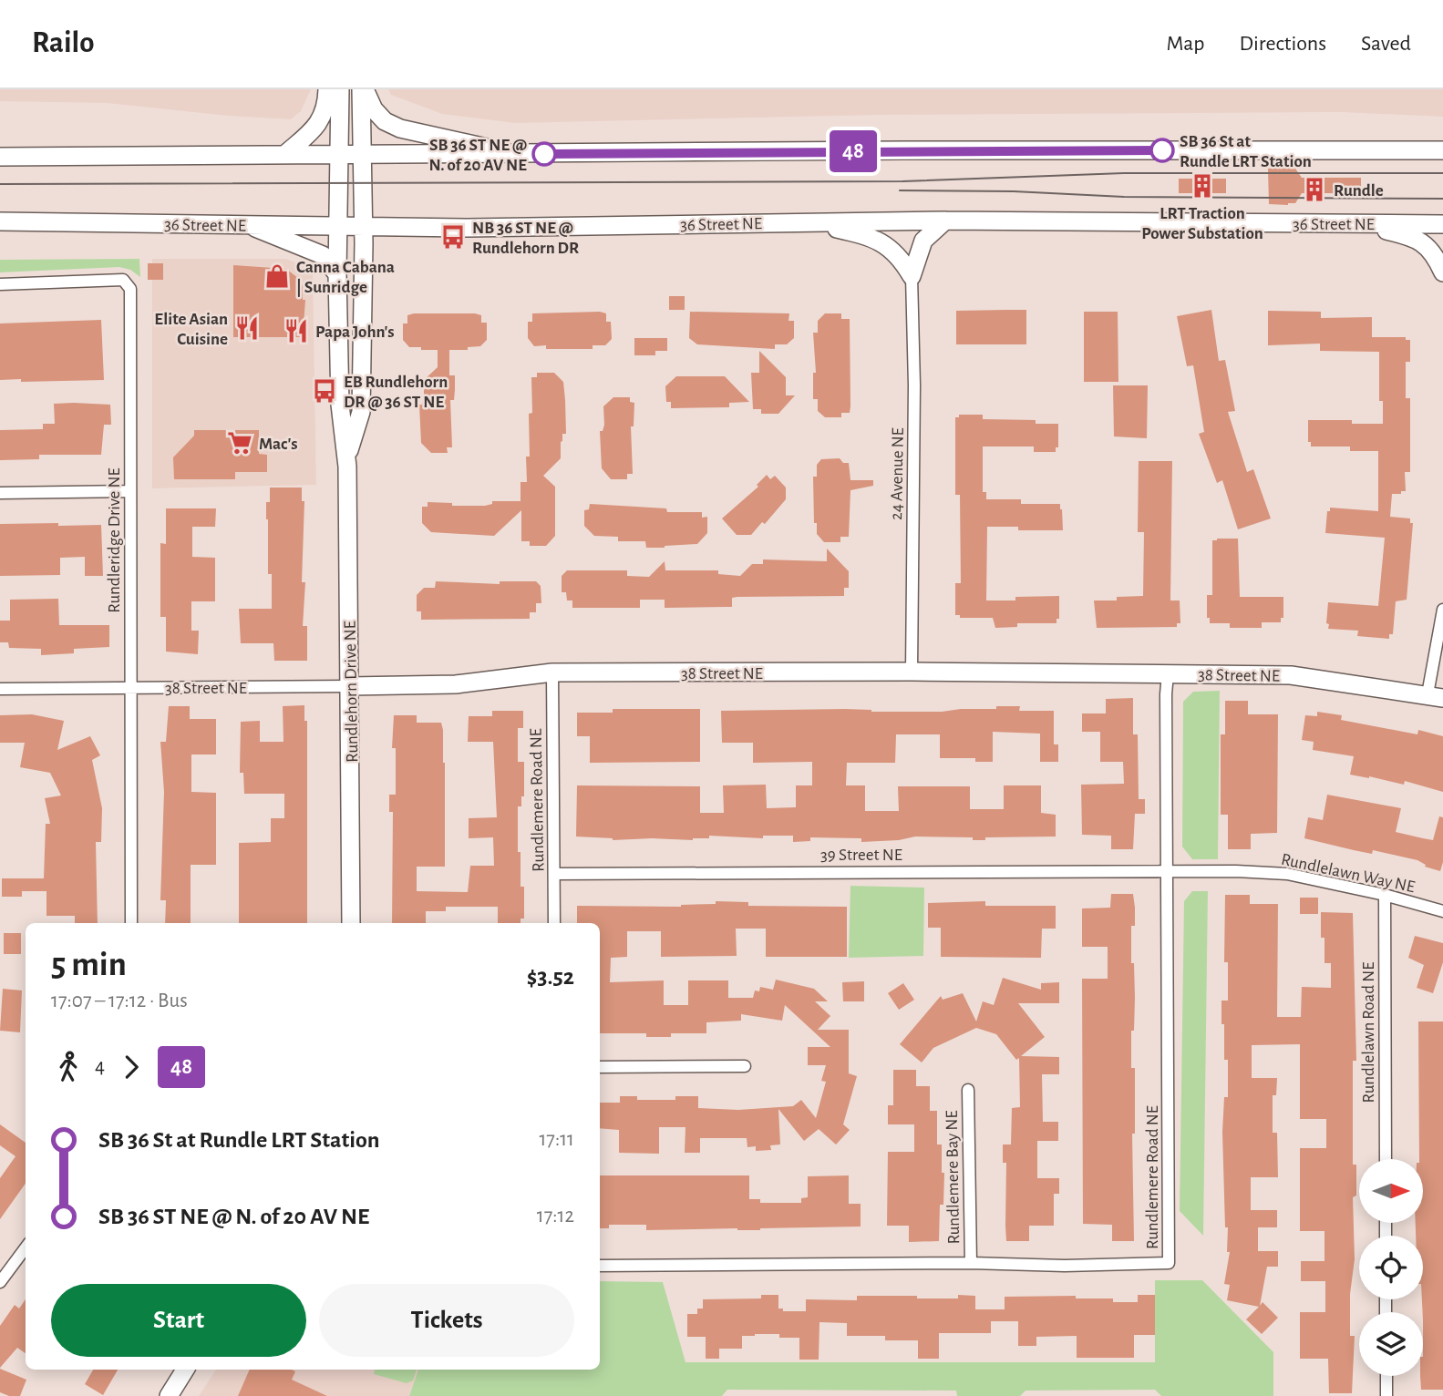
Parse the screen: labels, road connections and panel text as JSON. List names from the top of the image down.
{
  "streets": {
    "main road": ["36 Street NE", "38 Street NE", "Rundlehorn Drive NE"],
    "street": [
      "24 Avenue NE",
      "Rundleridge Drive NE",
      "Rundlemere Road NE",
      "39 Street NE",
      "Rundlelawn Way NE",
      "Rundlelawn Road NE",
      "Rundlemere Bay NE"
    ]
  },
  "crossings": [
    ["36 Street NE", "Rundlehorn Drive NE"],
    ["24 Avenue NE", "38 Street NE"],
    ["Rundleridge Drive NE", "38 Street NE"],
    ["38 Street NE", "Rundlehorn Drive NE"],
    ["38 Street NE", "Rundlemere Road NE"],
    ["Rundlemere Road NE", "39 Street NE"],
    ["Rundlemere Road NE", "Rundlelawn Way NE"],
    ["Rundlemere Road NE", "Rundlemere Bay NE"],
    ["39 Street NE", "Rundlelawn Way NE"],
    ["Rundlelawn Way NE", "Rundlelawn Road NE"]
  ],
  "places": {
    "other": ["SB 36 St at Rundle LRT Station", "SB 36 ST NE @ N. of 20 AV NE"],
    "building": ["LRT Traction Power Substation", "Rundle"],
    "bus stop": ["NB 36 ST NE @ Rundlehorn DR", "EB Rundlehorn DR @ 36 ST NE"],
    "shop": ["Canna Cabana | Sunridge"],
    "restaurant": ["Elite Asian Cuisine", "Papa John's"],
    "supermarket": ["Mac's"]
  },
  "lines": ["bus line 48"],
  "north": "right",
  "page": {
    "header": "Railo",
    "nav": ["Map", "Directions", "Saved"],
    "on_map": "48",
    "heading": ["5 min", "17:07 – 17:12 · Bus", "$3.52"],
    "legs": ["4", "48"],
    "list": [
      {
        "name": "SB 36 St at Rundle LRT Station",
        "value": "17:11"
      },
      {
        "name": "SB 36 ST NE @ N. of 20 AV NE",
        "value": "17:12"
      }
    ],
    "buttons": ["Start", "Tickets"]
  }
}
